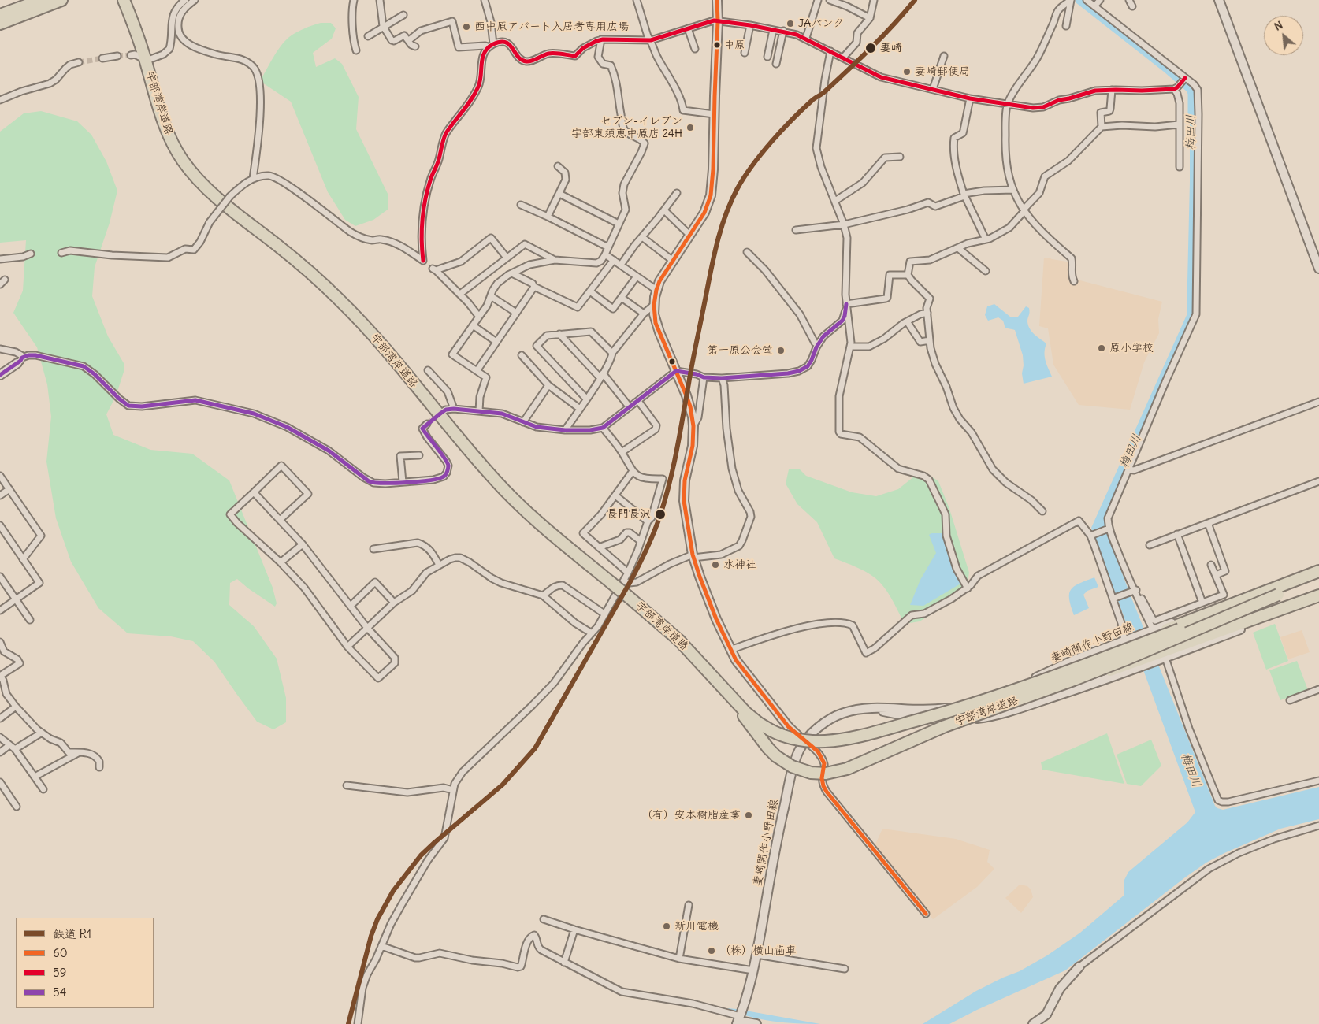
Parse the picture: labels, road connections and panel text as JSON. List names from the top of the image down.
{
  "streets": {
    "highway": ["宇部湾岸道路"],
    "main road": ["妻崎開作小野田線"]
  },
  "water": ["梅田川"],
  "places": [
    "JAバンク",
    "西中原アパート入居者専用広場",
    "中原",
    "妻崎",
    "妻崎郵便局",
    "セブン-イレブン 宇部東須恵中原店 24H",
    "原小学校",
    "第一原公会堂",
    "長門長沢",
    "水神社",
    "（有）安本樹脂産業",
    "新川電機",
    "（株）横山歯車"
  ],
  "lines": [
    "rail line R1",
    "transit line 60",
    "transit line 59",
    "transit line 54"
  ],
  "legend": [
    "鉄道 R1",
    "60",
    "59",
    "54"
  ],
  "north": "top left"
}
